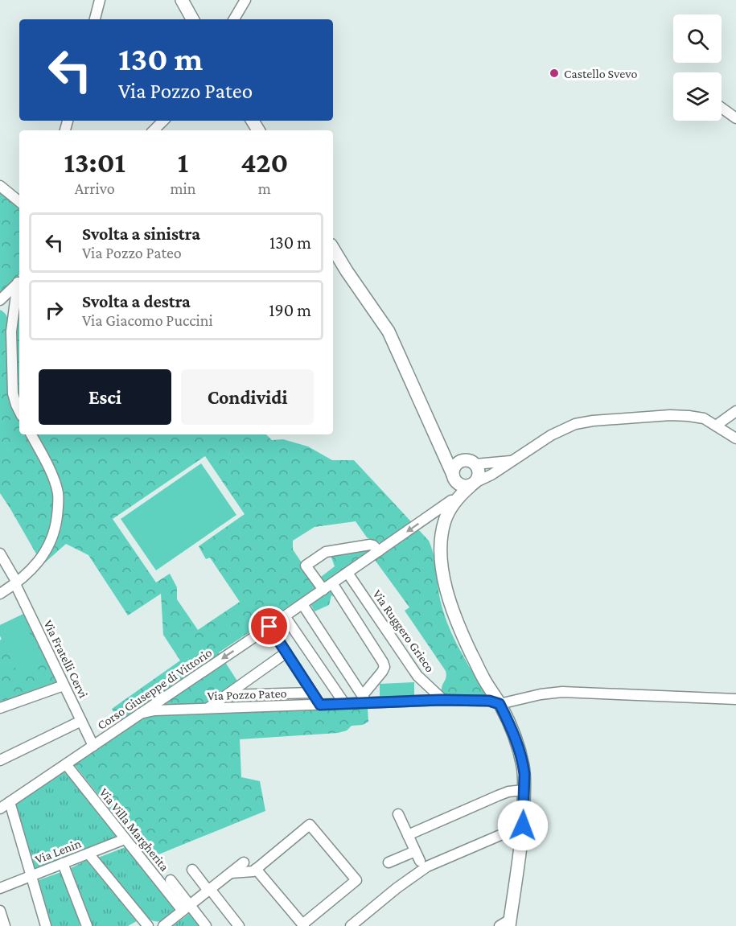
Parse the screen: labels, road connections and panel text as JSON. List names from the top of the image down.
{
  "streets": {
    "street": [
      "Via Ruggero Grieco",
      "Via Fratelli Cervi",
      "Corso Giuseppe di Vittorio",
      "Via Pozzo Pateo",
      "Via Villa Margherita",
      "Via Lenin"
    ]
  },
  "crossings": [
    ["Via Ruggero Grieco", "Corso Giuseppe di Vittorio"],
    ["Via Ruggero Grieco", "Via Pozzo Pateo"],
    ["Via Fratelli Cervi", "Corso Giuseppe di Vittorio"],
    ["Corso Giuseppe di Vittorio", "Via Pozzo Pateo"],
    ["Corso Giuseppe di Vittorio", "Via Villa Margherita"],
    ["Via Villa Margherita", "Via Lenin"]
  ],
  "places": ["Castello Svevo"],
  "page": {
    "turn": ["130 m", "Via Pozzo Pateo"],
    "eta": [
      "13:01",
      "Arrivo",
      "1",
      "min",
      "420",
      "m"
    ],
    "list": [
      {
        "name": "Svolta a sinistra",
        "note": "Via Pozzo Pateo",
        "value": "130 m"
      },
      {
        "name": "Svolta a destra",
        "note": "Via Giacomo Puccini",
        "value": "190 m"
      }
    ],
    "buttons": ["Esci", "Condividi"]
  }
}
